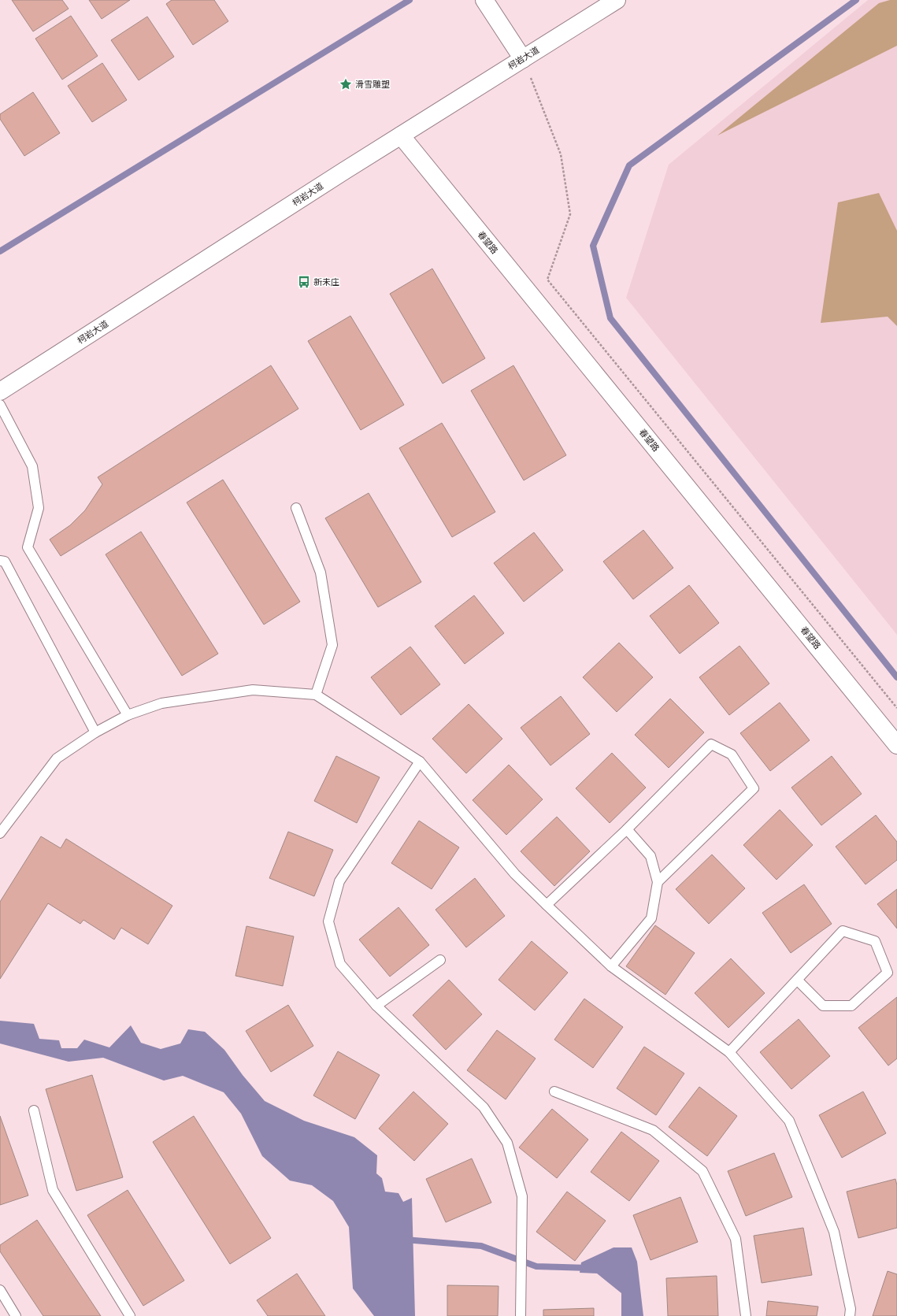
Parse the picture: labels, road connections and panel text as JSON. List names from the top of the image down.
{
  "streets": {
    "street": ["柯岩大道", "春望路"]
  },
  "crossings": [
    ["柯岩大道", "春望路"]
  ],
  "places": {
    "place": ["滑雪雕塑"],
    "bus stop": ["新未庄"]
  }
}
